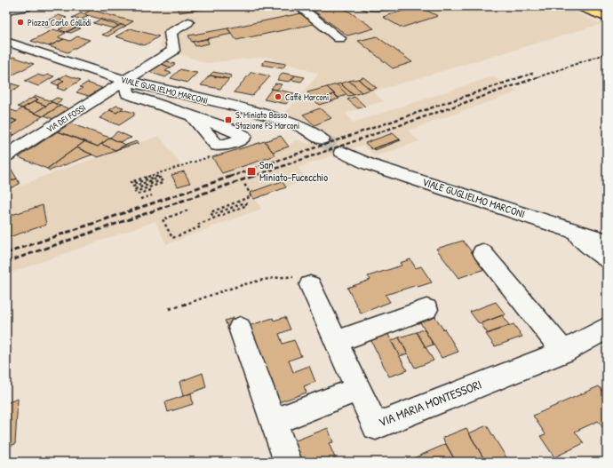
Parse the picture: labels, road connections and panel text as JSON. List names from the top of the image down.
{
  "streets": {
    "street": ["VIALE GUGLIELMO MARCONI", "VIA DEI FOSSI", "VIA MARIA MONTESSORI"]
  },
  "crossings": [
    ["VIALE GUGLIELMO MARCONI", "VIA DEI FOSSI"]
  ],
  "places": {
    "other": ["Piazza Carlo Collodi", "Caffè Marconi"],
    "transit": ["S. Miniato Basso Stazione FS Marconi", "San Miniato-Fucecchio"]
  }
}
